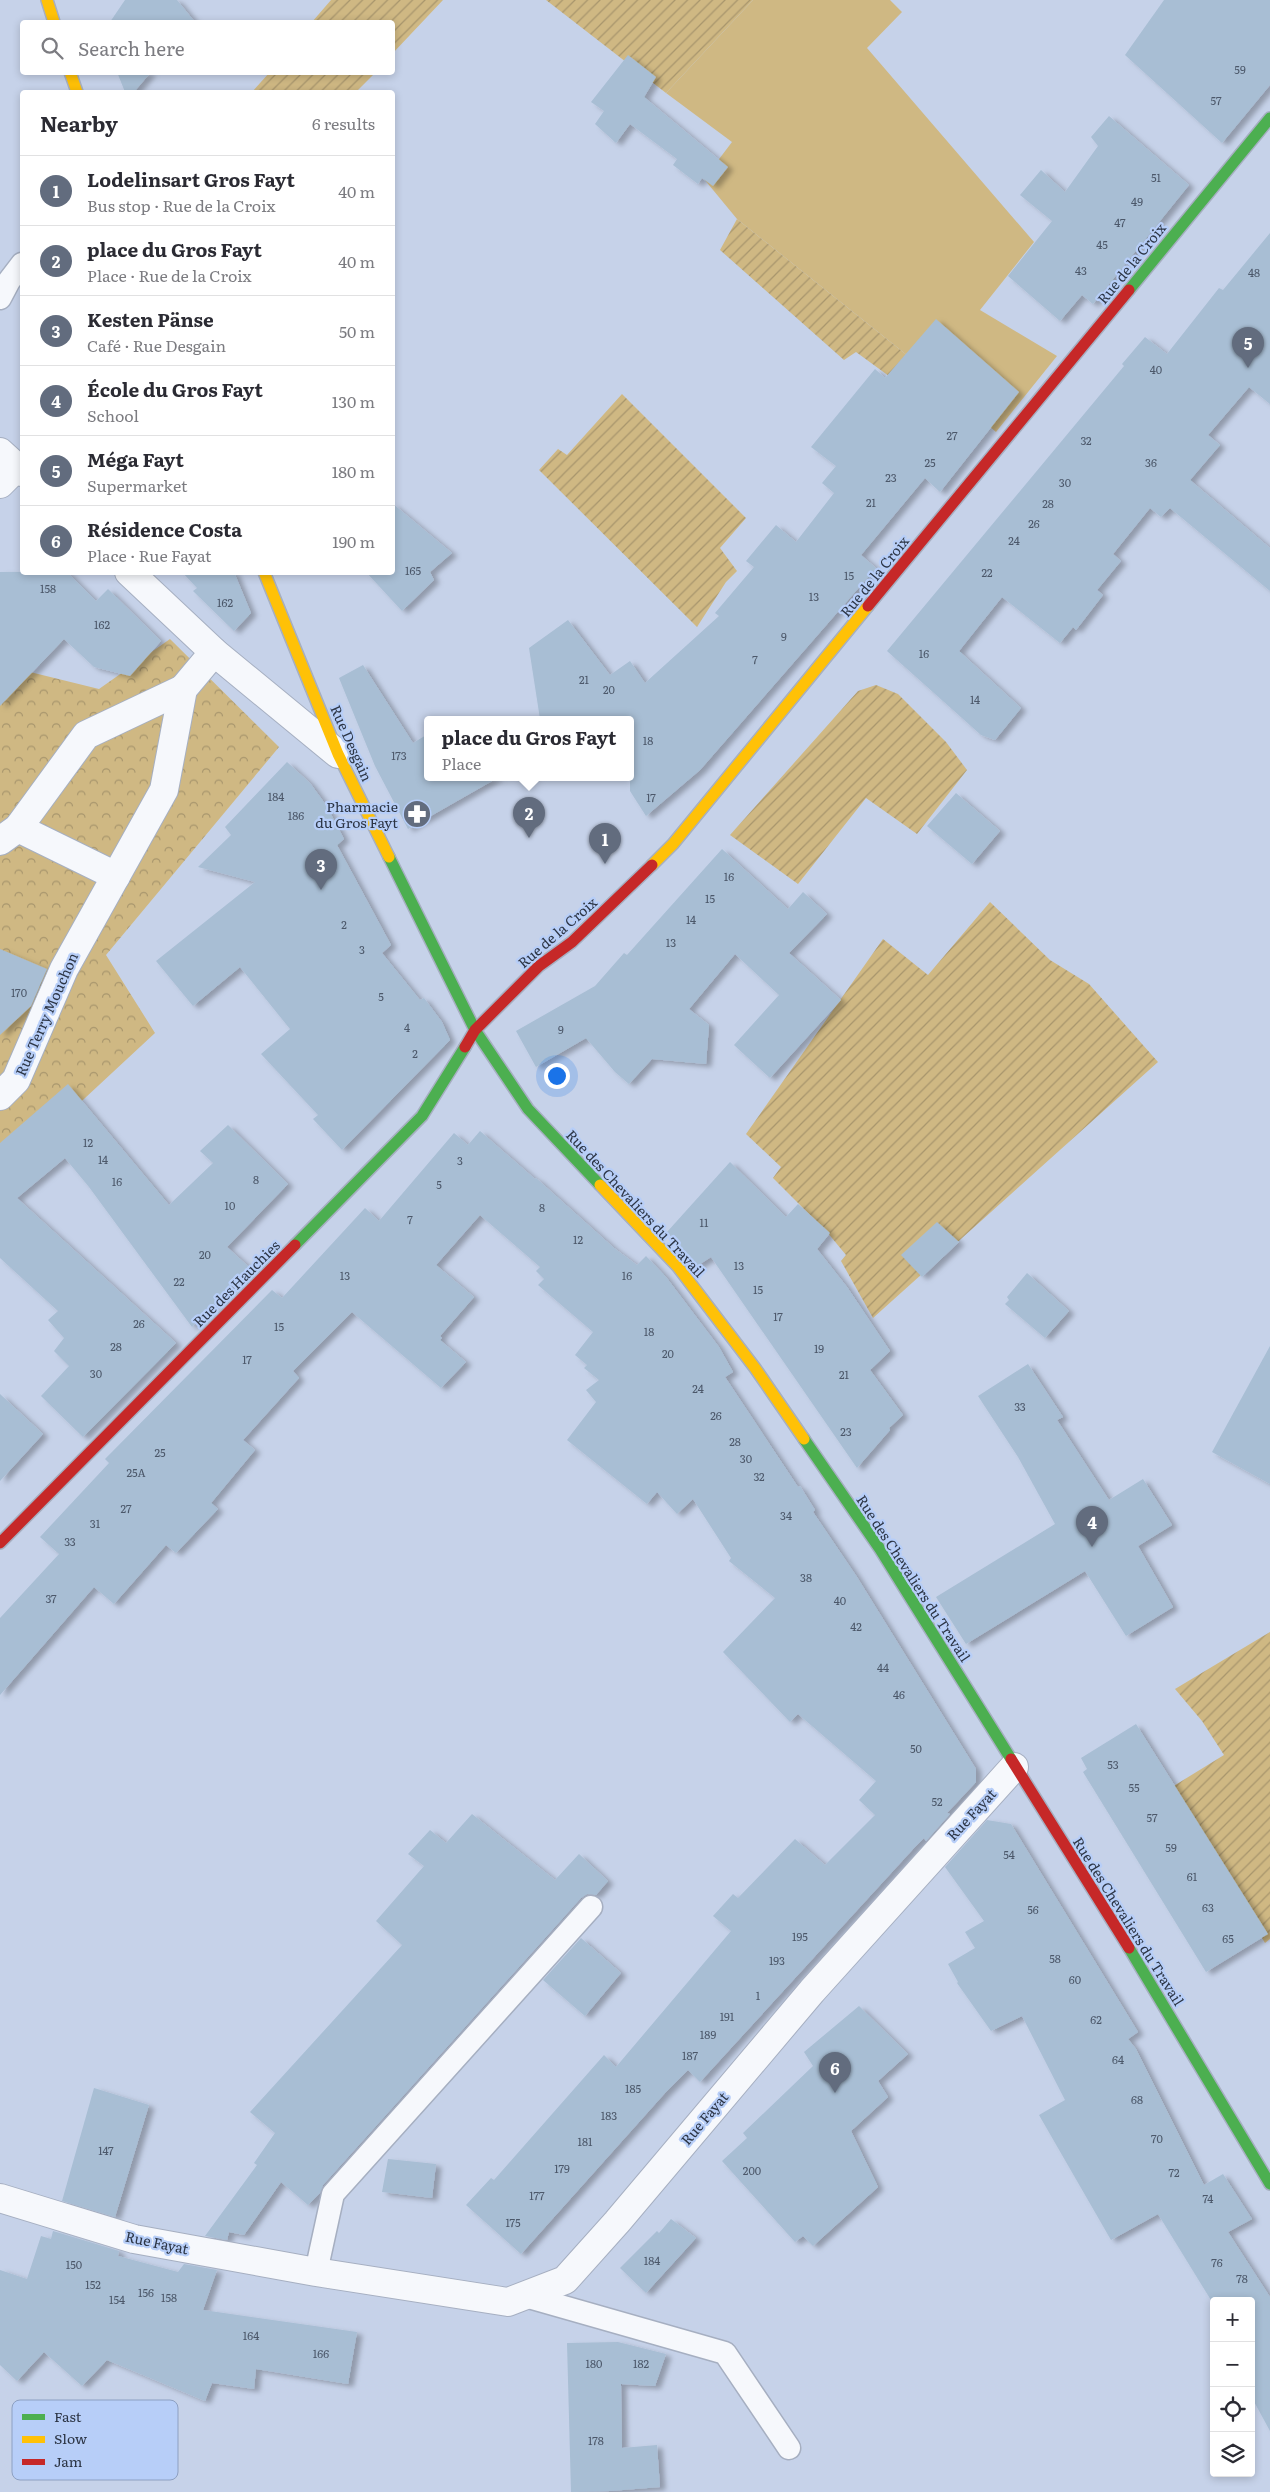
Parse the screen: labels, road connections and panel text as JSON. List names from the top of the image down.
{
  "streets": {
    "street": [
      "Rue de la Croix",
      "Rue Desgain",
      "Rue Terry Mouchon",
      "Rue des Chevaliers du Travail",
      "Rue des Hauchies",
      "Rue Fayat"
    ]
  },
  "crossings": [
    ["Rue de la Croix", "Rue Desgain"],
    ["Rue de la Croix", "Rue des Chevaliers du Travail"],
    ["Rue de la Croix", "Rue des Hauchies"],
    ["Rue Desgain", "Rue des Chevaliers du Travail"],
    ["Rue Desgain", "Rue des Hauchies"],
    ["Rue des Chevaliers du Travail", "Rue des Hauchies"],
    ["Rue des Chevaliers du Travail", "Rue Fayat"]
  ],
  "places": {
    "pharmacy": ["Pharmacie du Gros Fayt"]
  },
  "house_numbers": [
    "59",
    "57",
    "51",
    "49",
    "47",
    "45",
    "43",
    "48",
    "40",
    "27",
    "32",
    "25",
    "36",
    "23",
    "30",
    "21",
    "28",
    "26",
    "24",
    "165",
    "22",
    "15",
    "158",
    "13",
    "162",
    "162",
    "9",
    "16",
    "7",
    "21",
    "20",
    "14",
    "18",
    "173",
    "184",
    "17",
    "186",
    "16",
    "15",
    "14",
    "2",
    "13",
    "3",
    "170",
    "5",
    "4",
    "9",
    "2",
    "12",
    "14",
    "3",
    "8",
    "16",
    "5",
    "10",
    "8",
    "7",
    "11",
    "12",
    "20",
    "13",
    "13",
    "16",
    "22",
    "15",
    "17",
    "26",
    "15",
    "18",
    "28",
    "19",
    "20",
    "17",
    "30",
    "21",
    "24",
    "33",
    "26",
    "23",
    "28",
    "25",
    "30",
    "25A",
    "32",
    "27",
    "34",
    "31",
    "33",
    "38",
    "37",
    "40",
    "42",
    "44",
    "46",
    "50",
    "53",
    "55",
    "52",
    "57",
    "59",
    "54",
    "61",
    "63",
    "56",
    "195",
    "65",
    "58",
    "193",
    "60",
    "1",
    "191",
    "62",
    "189",
    "187",
    "64",
    "185",
    "68",
    "183",
    "70",
    "181",
    "147",
    "179",
    "200",
    "72",
    "177",
    "74",
    "175",
    "184",
    "76",
    "150",
    "78",
    "152",
    "156",
    "158",
    "154",
    "164",
    "166",
    "180",
    "182",
    "178"
  ],
  "legend": ["Fast", "Slow", "Jam"],
  "page": {
    "search": "Search here",
    "heading": ["Nearby", "6 results"],
    "list": [
      {
        "mark": "1",
        "name": "Lodelinsart Gros Fayt",
        "note": "Bus stop · Rue de la Croix",
        "value": "40 m"
      },
      {
        "mark": "2",
        "name": "place du Gros Fayt",
        "note": "Place · Rue de la Croix",
        "value": "40 m"
      },
      {
        "mark": "3",
        "name": "Kesten Pänse",
        "note": "Café · Rue Desgain",
        "value": "50 m"
      },
      {
        "mark": "4",
        "name": "École du Gros Fayt",
        "note": "School",
        "value": "130 m"
      },
      {
        "mark": "5",
        "name": "Méga Fayt",
        "note": "Supermarket",
        "value": "180 m"
      },
      {
        "mark": "6",
        "name": "Résidence Costa",
        "note": "Place · Rue Fayat",
        "value": "190 m"
      }
    ],
    "pins": [
      "5",
      "2",
      "1",
      "3",
      "4",
      "6"
    ],
    "popup": ["place du Gros Fayt", "Place"],
    "map_buttons": ["+", "−"]
  }
}
